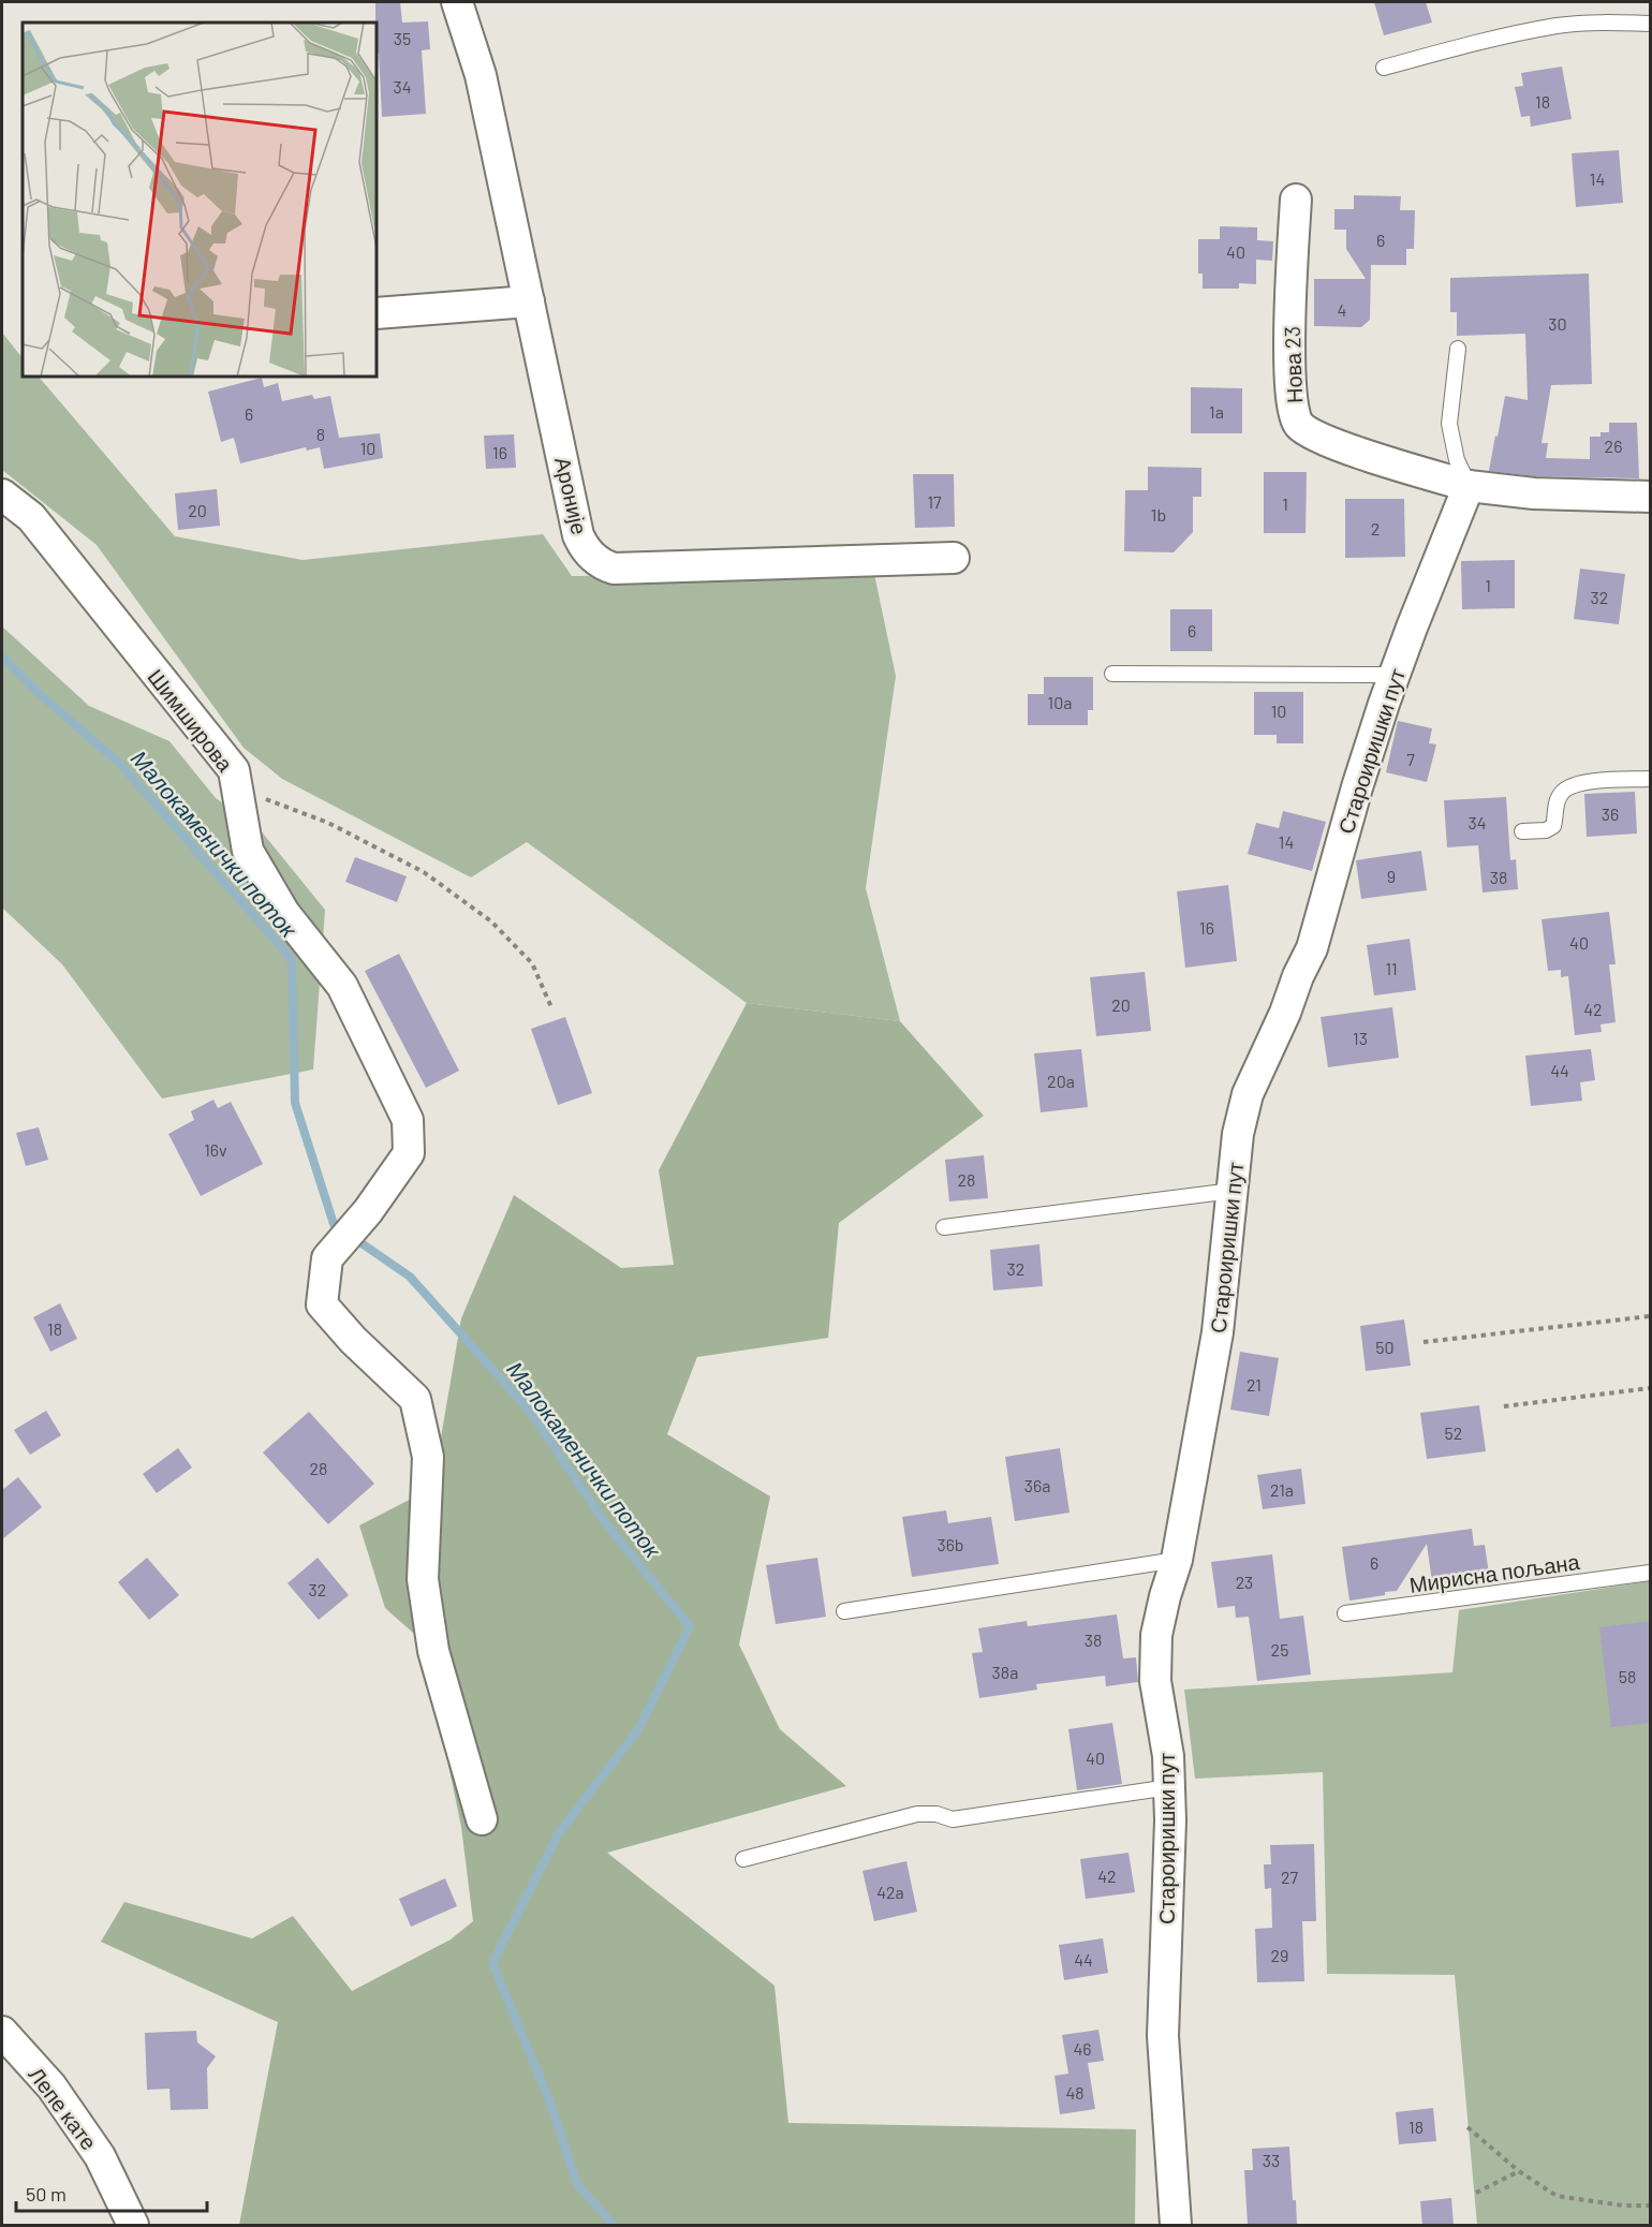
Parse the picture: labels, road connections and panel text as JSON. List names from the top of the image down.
{
  "streets": {
    "street": [
      "Нова 23",
      "Ароније",
      "Шимширова",
      "Староиришки пут",
      "Лепе кате"
    ],
    "lane": ["Мирисна пољана"]
  },
  "crossings": [
    ["Нова 23", "Староиришки пут"]
  ],
  "water": ["Малокаменички поток"],
  "house_numbers": [
    "35",
    "34",
    "18",
    "14",
    "6",
    "40",
    "4",
    "30",
    "1a",
    "6",
    "8",
    "26",
    "10",
    "16",
    "17",
    "1",
    "20",
    "1b",
    "2",
    "1",
    "32",
    "6",
    "10a",
    "10",
    "7",
    "36",
    "34",
    "14",
    "9",
    "38",
    "16",
    "40",
    "11",
    "20",
    "42",
    "13",
    "44",
    "20a",
    "16v",
    "28",
    "32",
    "18",
    "50",
    "21",
    "52",
    "28",
    "36a",
    "21a",
    "36b",
    "6",
    "23",
    "32",
    "38",
    "25",
    "38a",
    "58",
    "40",
    "42",
    "27",
    "42a",
    "29",
    "44",
    "46",
    "48",
    "18",
    "33"
  ],
  "scale_bar": "50 m"
}
